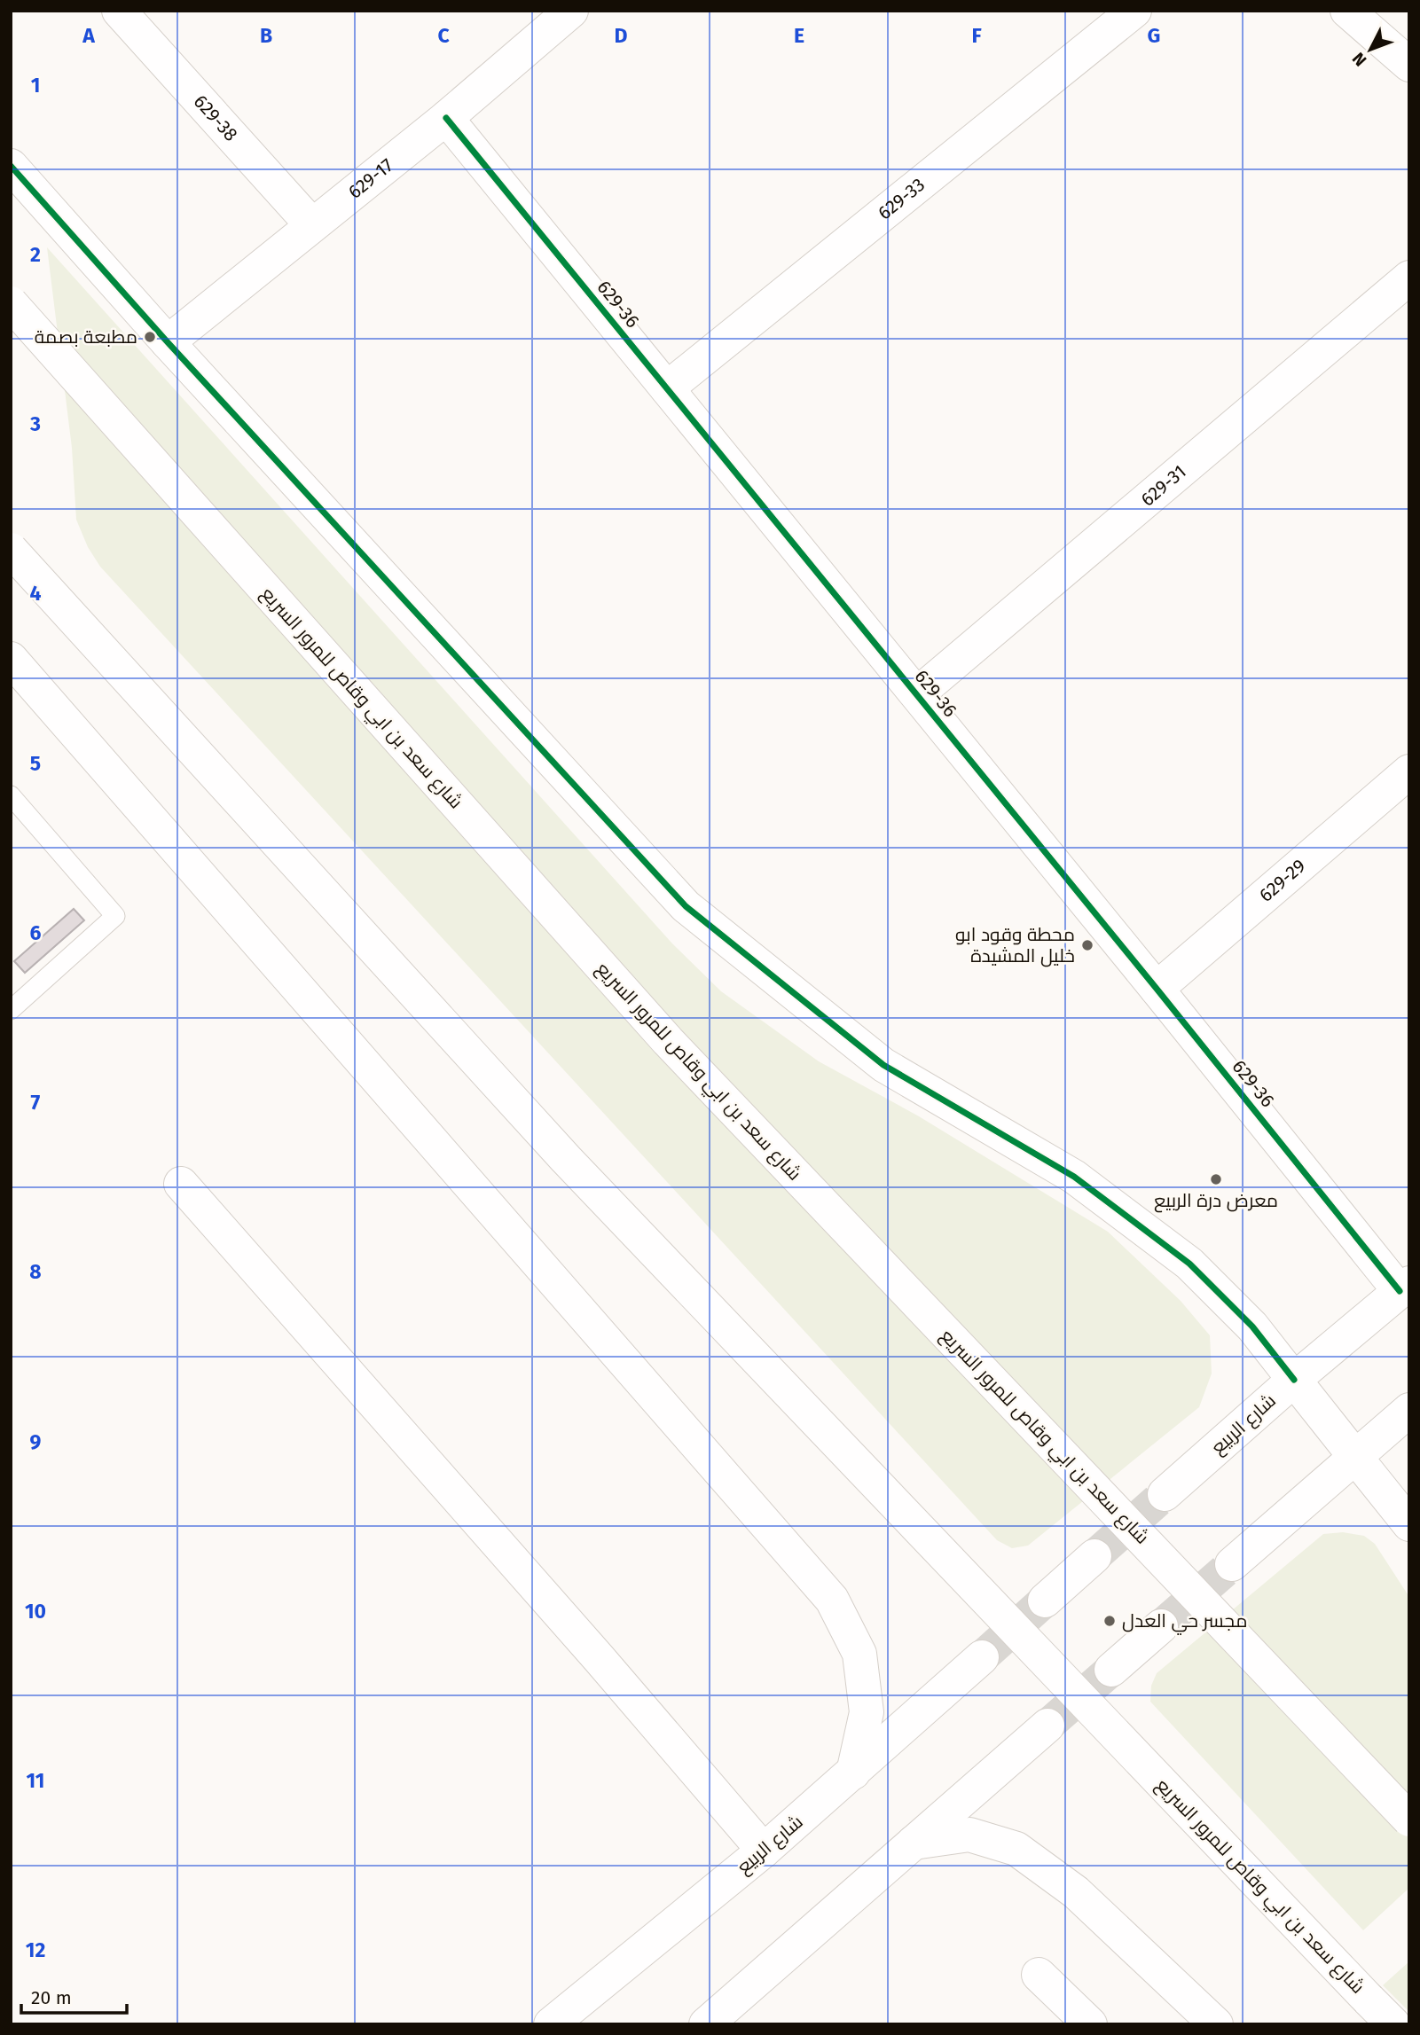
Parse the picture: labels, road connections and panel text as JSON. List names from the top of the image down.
{
  "streets": {
    "main road": [
      "629-38",
      "629-17",
      "629-33",
      "629-36",
      "629-31",
      "شارع سعد بن ابي وقاص للمرور السريع",
      "629-29",
      "شارع الربيع"
    ]
  },
  "crossings": [
    ["629-38", "629-17"],
    ["629-17", "629-36"],
    ["629-33", "629-36"],
    ["629-36", "629-31"],
    ["629-36", "629-29"],
    ["629-36", "شارع الربيع"]
  ],
  "places": [
    "مطبعة بصمة",
    "محطة وقود ابو خليل المشيدة",
    "معرض درة الربيع",
    "مجسر حي العدل"
  ],
  "scale_bar": "20 m",
  "north": "bottom left",
  "grid": {
    "columns": [
      "A",
      "B",
      "C",
      "D",
      "E",
      "F",
      "G"
    ],
    "rows": [
      "1",
      "2",
      "3",
      "4",
      "5",
      "6",
      "7",
      "8",
      "9",
      "10",
      "11",
      "12"
    ]
  }
}
